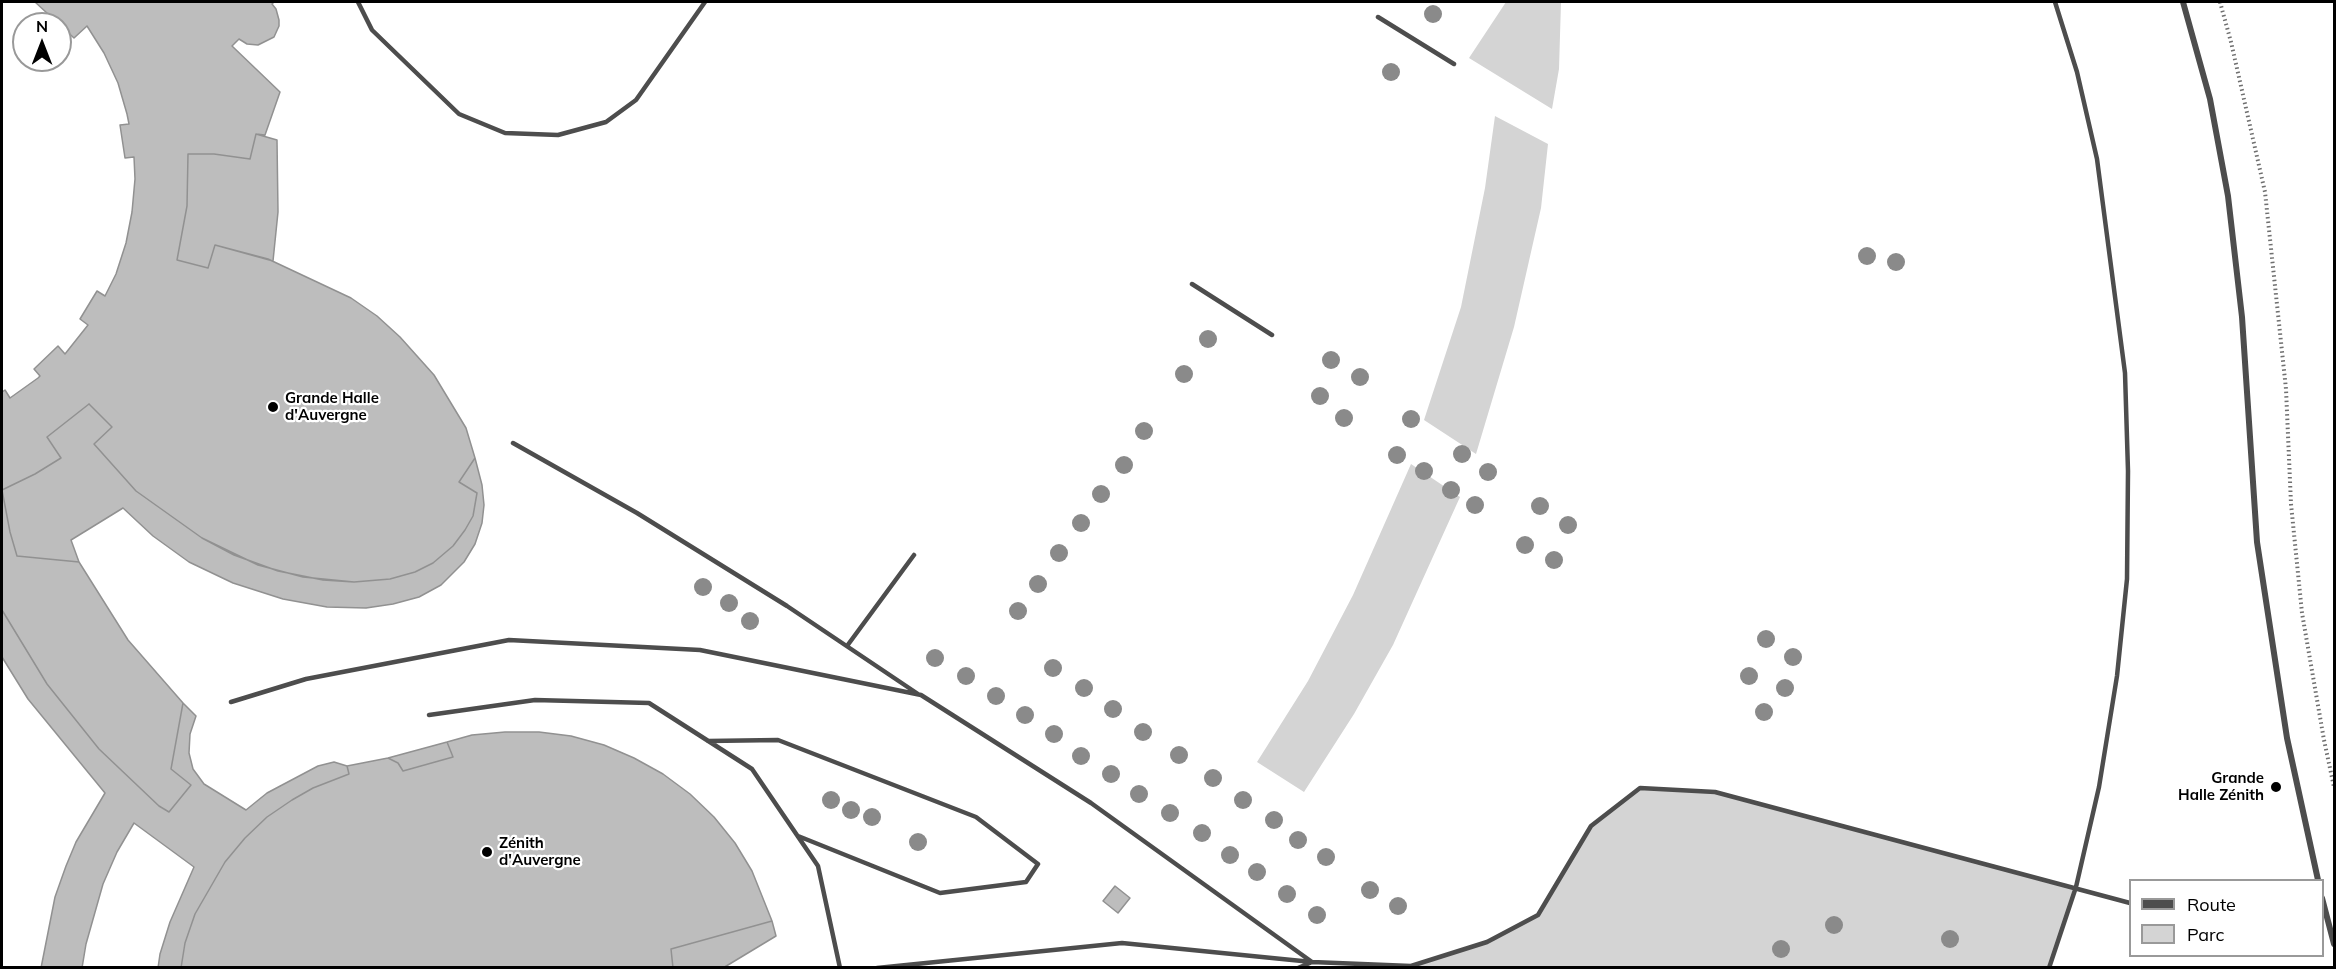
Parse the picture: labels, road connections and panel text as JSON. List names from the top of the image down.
{
  "places": ["Grande Halle d'Auvergne", "Grande Halle Zénith", "Zénith d'Auvergne"],
  "legend": ["Route", "Parc"],
  "north": "top"
}
